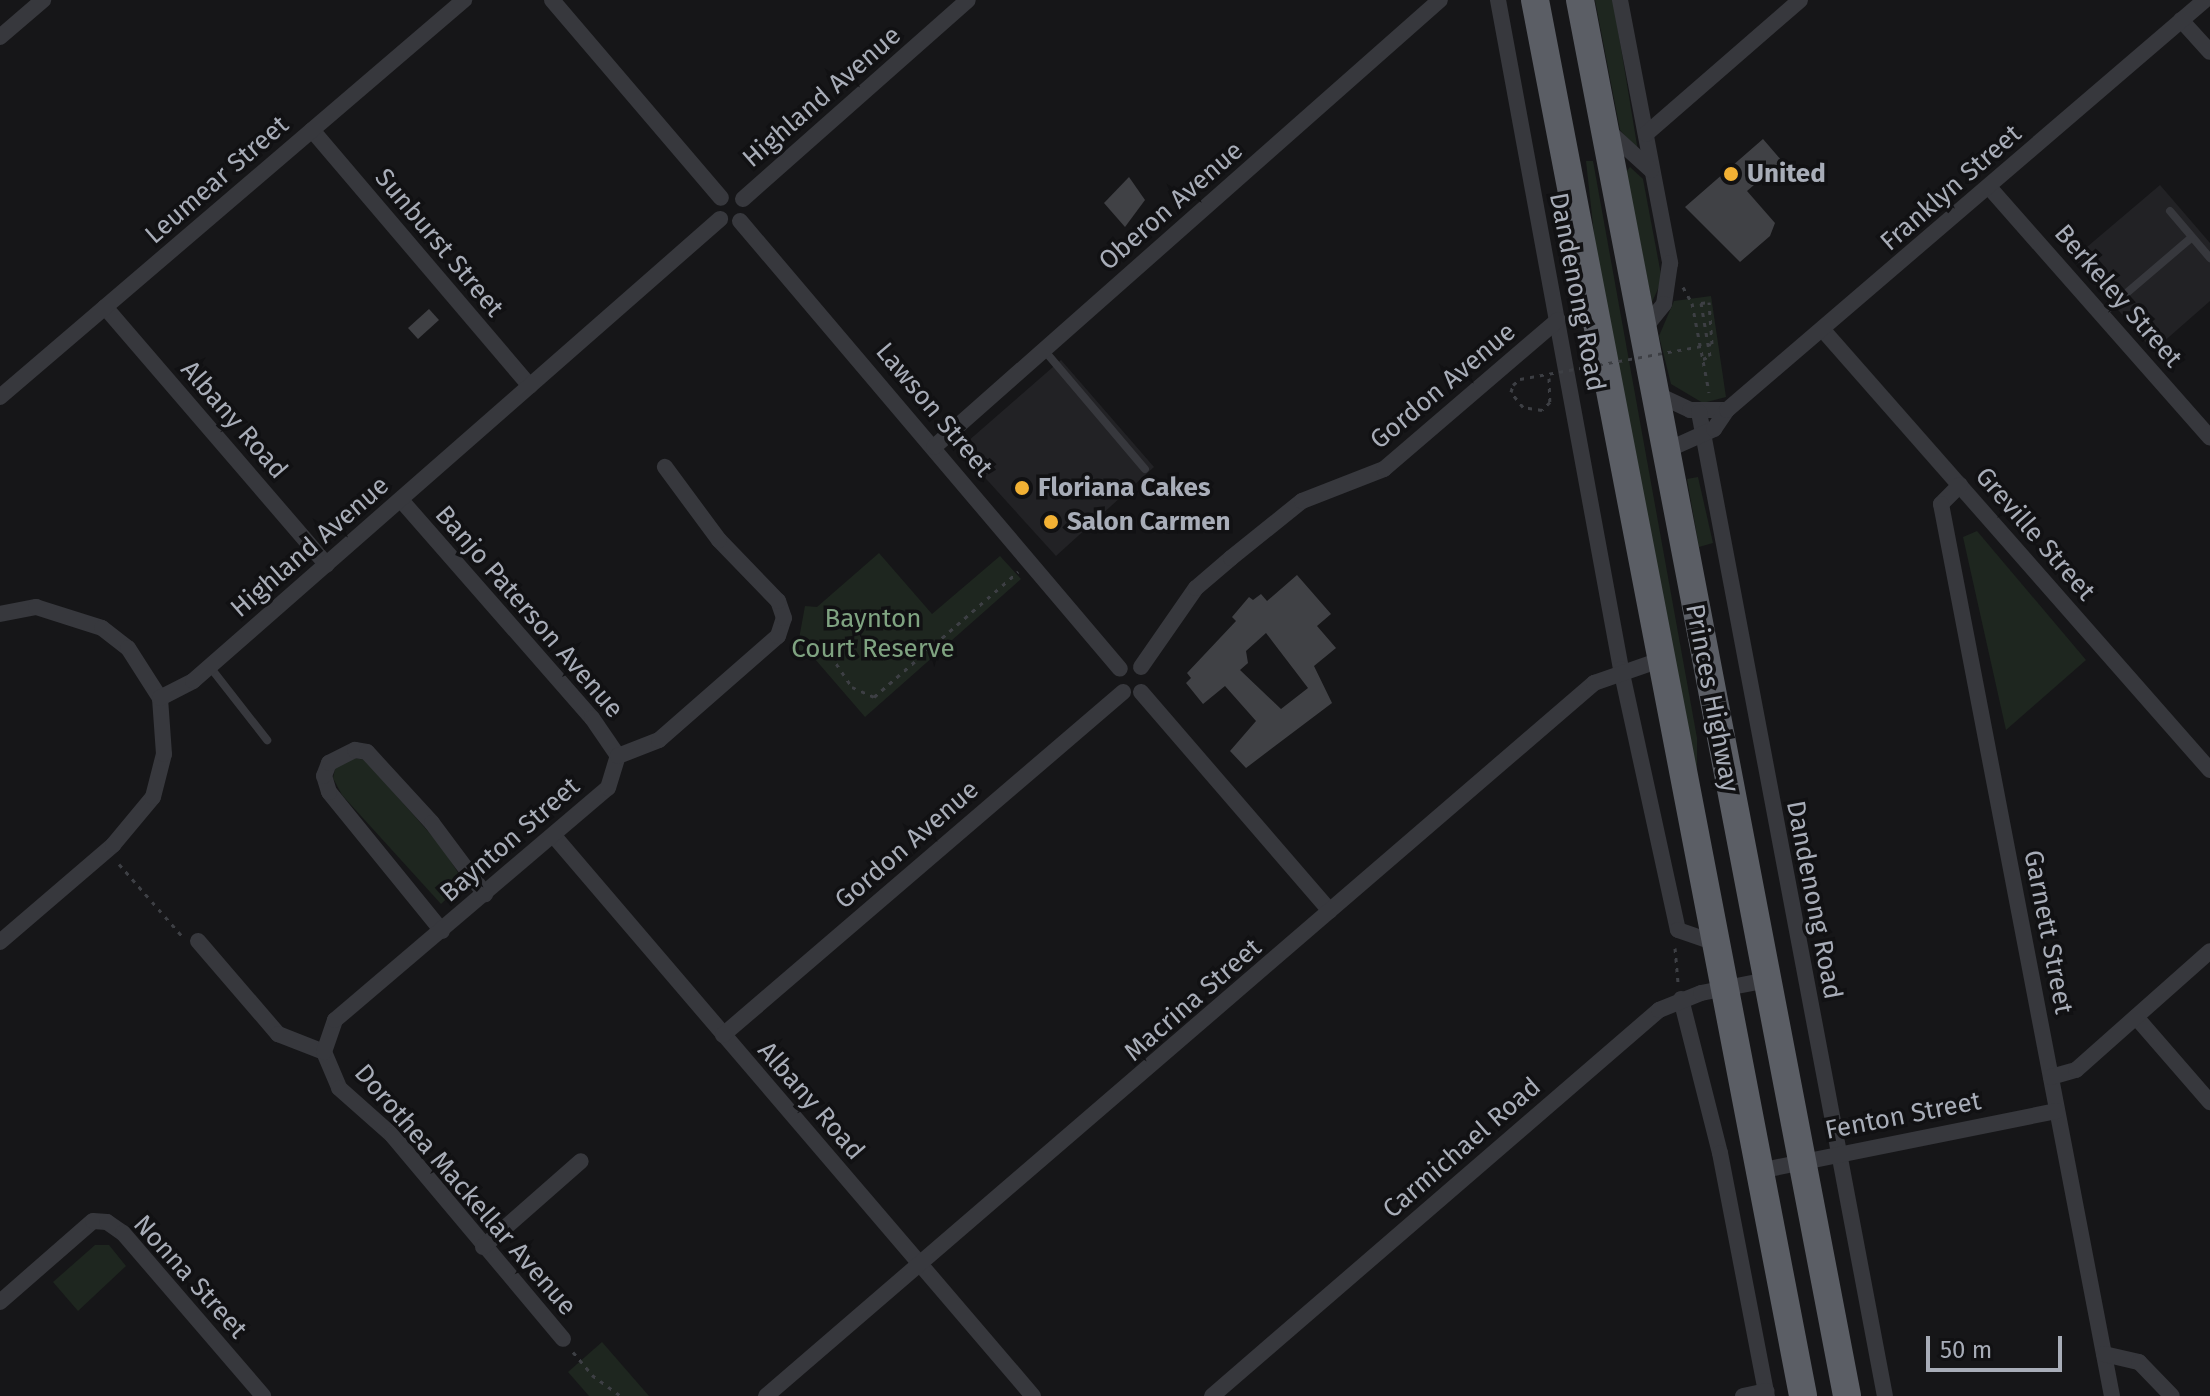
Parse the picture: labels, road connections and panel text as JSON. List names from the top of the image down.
{
  "streets": {
    "highway": ["Princes Highway"],
    "street": [
      "Highland Avenue",
      "Leumear Street",
      "Franklyn Street",
      "Oberon Avenue",
      "Sunburst Street",
      "Dandenong Road",
      "Berkeley Street",
      "Gordon Avenue",
      "Lawson Street",
      "Albany Road",
      "Greville Street",
      "Banjo Paterson Avenue",
      "Baynton Street",
      "Garnett Street",
      "Macrina Street",
      "Fenton Street",
      "Carmichael Road",
      "Dorothea Mackellar Avenue",
      "Nonna Street"
    ]
  },
  "crossings": [
    ["Highland Avenue", "Sunburst Street"],
    ["Highland Avenue", "Lawson Street"],
    ["Highland Avenue", "Albany Road"],
    ["Highland Avenue", "Banjo Paterson Avenue"],
    ["Leumear Street", "Sunburst Street"],
    ["Leumear Street", "Albany Road"],
    ["Franklyn Street", "Dandenong Road"],
    ["Franklyn Street", "Berkeley Street"],
    ["Franklyn Street", "Greville Street"],
    ["Franklyn Street", "Princes Highway"],
    ["Oberon Avenue", "Lawson Street"],
    ["Dandenong Road", "Gordon Avenue"],
    ["Dandenong Road", "Macrina Street"],
    ["Dandenong Road", "Fenton Street"],
    ["Gordon Avenue", "Lawson Street"],
    ["Gordon Avenue", "Albany Road"],
    ["Albany Road", "Baynton Street"],
    ["Albany Road", "Macrina Street"],
    ["Greville Street", "Garnett Street"],
    ["Banjo Paterson Avenue", "Baynton Street"],
    ["Princes Highway", "Macrina Street"],
    ["Princes Highway", "Fenton Street"],
    ["Princes Highway", "Carmichael Road"],
    ["Baynton Street", "Dorothea Mackellar Avenue"],
    ["Garnett Street", "Fenton Street"]
  ],
  "parks": ["Baynton Court Reserve"],
  "places": ["United", "Floriana Cakes", "Salon Carmen"],
  "scale_bar": "50 m"
}
